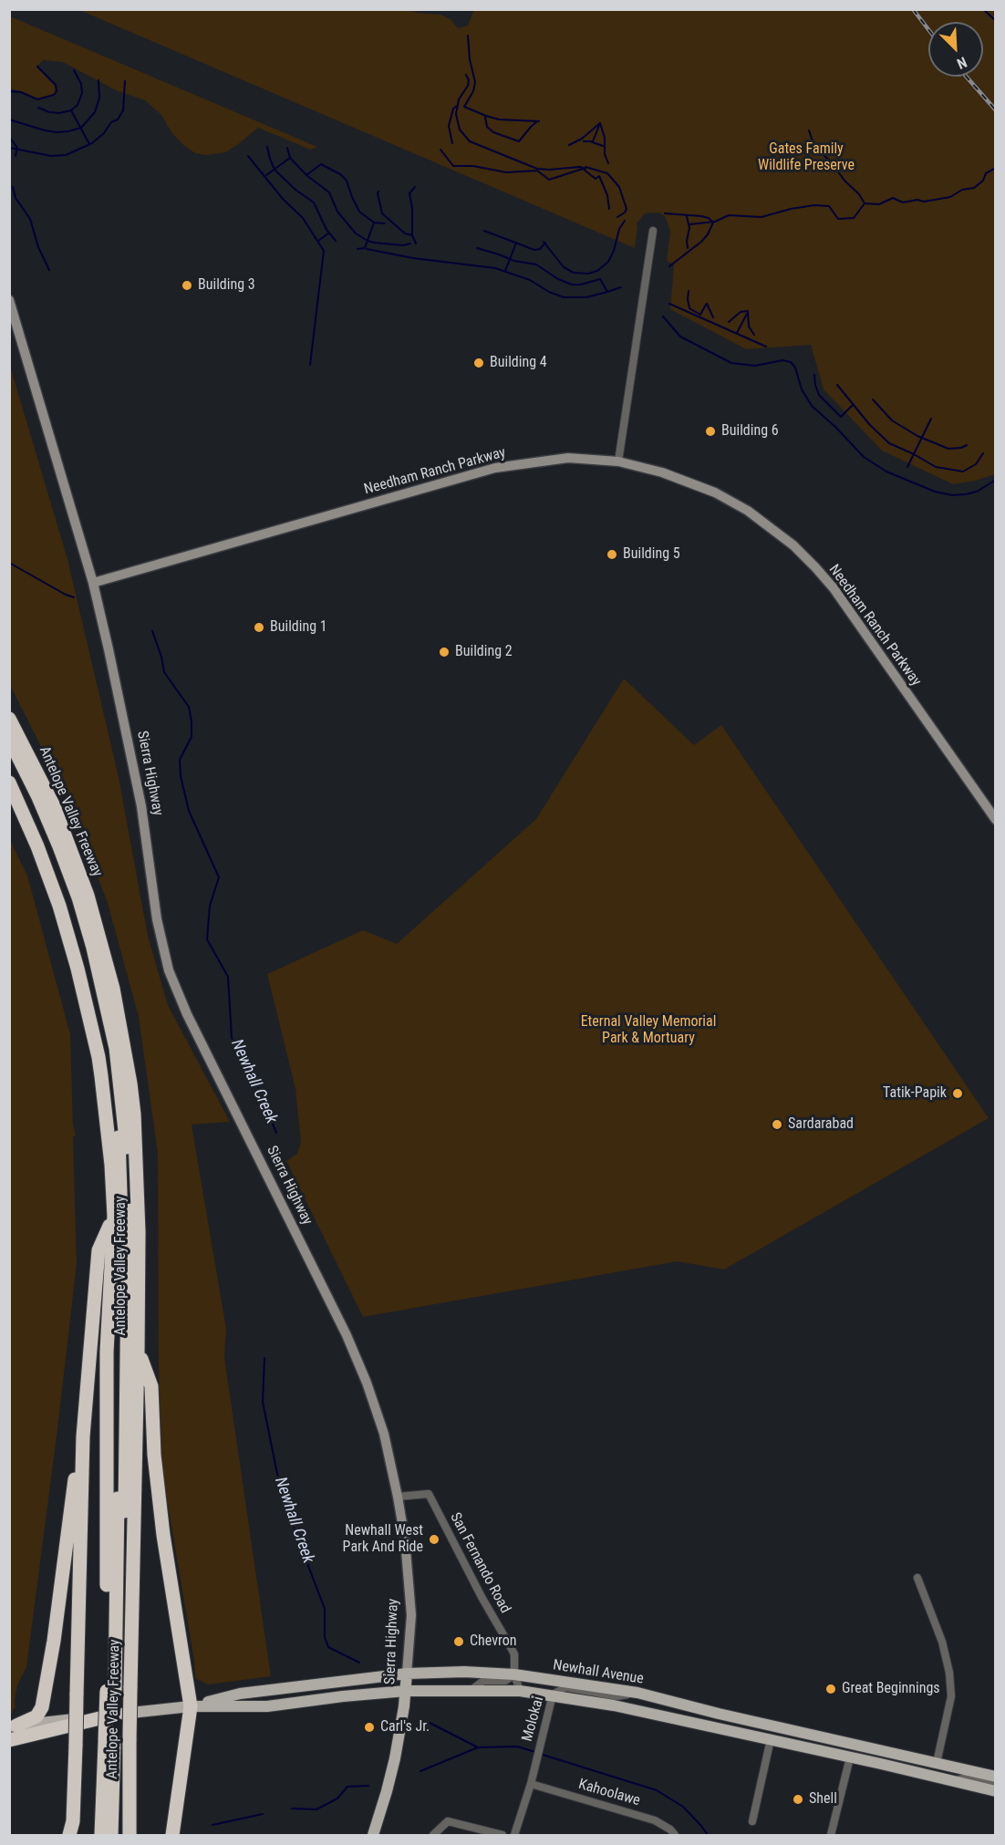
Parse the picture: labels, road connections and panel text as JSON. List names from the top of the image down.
{
  "streets": {
    "highway": ["Antelope Valley Freeway"],
    "main road": ["Needham Ranch Parkway", "Sierra Highway", "Newhall Avenue"],
    "street": ["San Fernando Road", "Molokai", "Kahoolawe"]
  },
  "crossings": [
    ["Needham Ranch Parkway", "Sierra Highway"],
    ["Sierra Highway", "San Fernando Road"],
    ["Sierra Highway", "Newhall Avenue"],
    ["San Fernando Road", "Newhall Avenue"],
    ["Newhall Avenue", "Molokai"],
    ["Molokai", "Kahoolawe"]
  ],
  "water": ["Newhall Creek"],
  "parks": ["Gates Family Wildlife Preserve", "Eternal Valley Memorial Park & Mortuary"],
  "places": [
    "Building 3",
    "Building 4",
    "Building 6",
    "Building 5",
    "Building 1",
    "Building 2",
    "Tatik-Papik",
    "Sardarabad",
    "Newhall West Park And Ride",
    "Chevron",
    "Great Beginnings",
    "Carl's Jr.",
    "Shell"
  ],
  "north": "bottom right"
}
